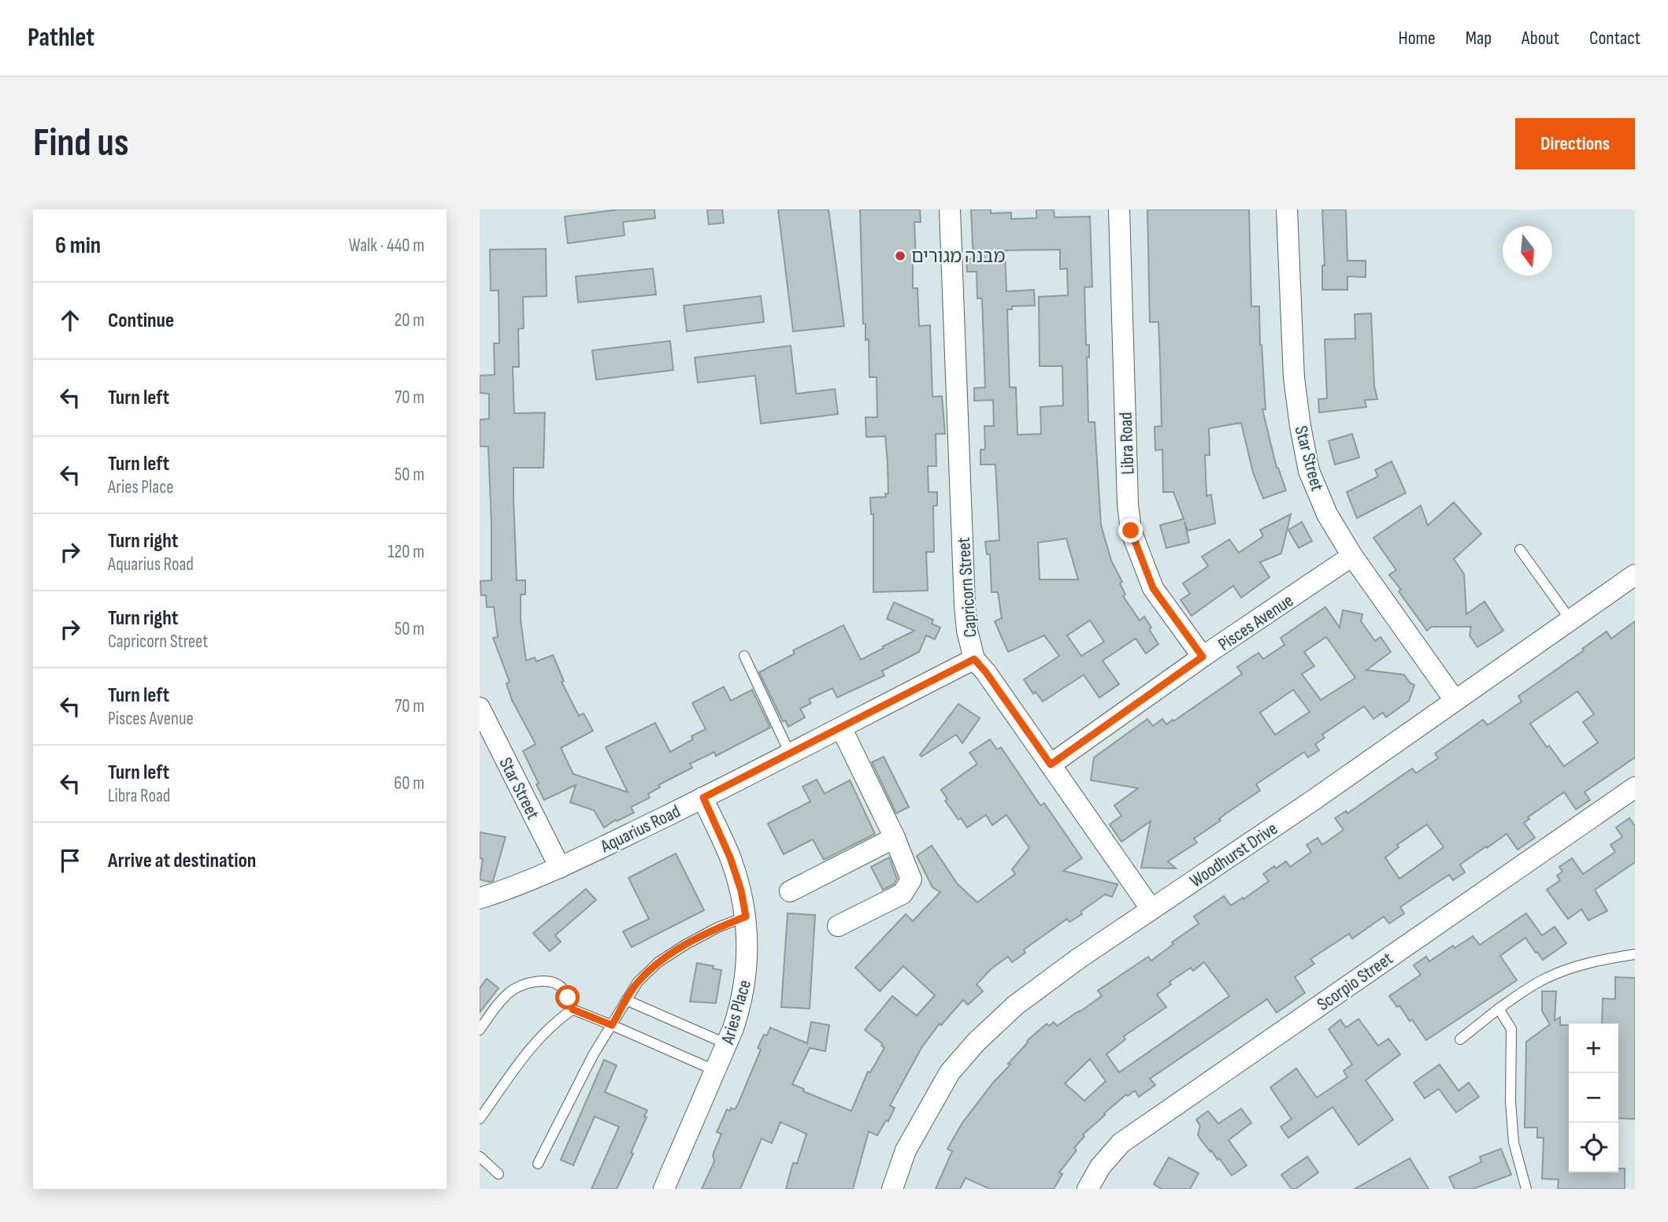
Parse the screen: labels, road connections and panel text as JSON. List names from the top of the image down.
{
  "streets": {
    "street": [
      "Libra Road",
      "Star Street",
      "Capricorn Street",
      "Pisces Avenue",
      "Aquarius Road",
      "Woodhurst Drive",
      "Scorpio Street",
      "Aries Place"
    ]
  },
  "crossings": [
    ["Libra Road", "Pisces Avenue"],
    ["Star Street", "Pisces Avenue"],
    ["Star Street", "Aquarius Road"],
    ["Star Street", "Woodhurst Drive"],
    ["Capricorn Street", "Pisces Avenue"],
    ["Capricorn Street", "Aquarius Road"],
    ["Capricorn Street", "Woodhurst Drive"],
    ["Aquarius Road", "Aries Place"]
  ],
  "places": ["מבנה מגורים"],
  "north": "bottom",
  "page": {
    "header": "Pathlet",
    "nav": [
      "Home",
      "Map",
      "About",
      "Contact"
    ],
    "buttons": "Directions",
    "title": "Find us",
    "heading": ["6 min", "Walk · 440 m"],
    "list": [
      ["Continue", "20 m"],
      ["Turn left", "70 m"],
      ["Turn left", "Aries Place", "50 m"],
      ["Turn right", "Aquarius Road", "120 m"],
      ["Turn right", "Capricorn Street", "50 m"],
      ["Turn left", "Pisces Avenue", "70 m"],
      ["Turn left", "Libra Road", "60 m"],
      "Arrive at destination"
    ],
    "map_buttons": ["+", "−"]
  }
}
